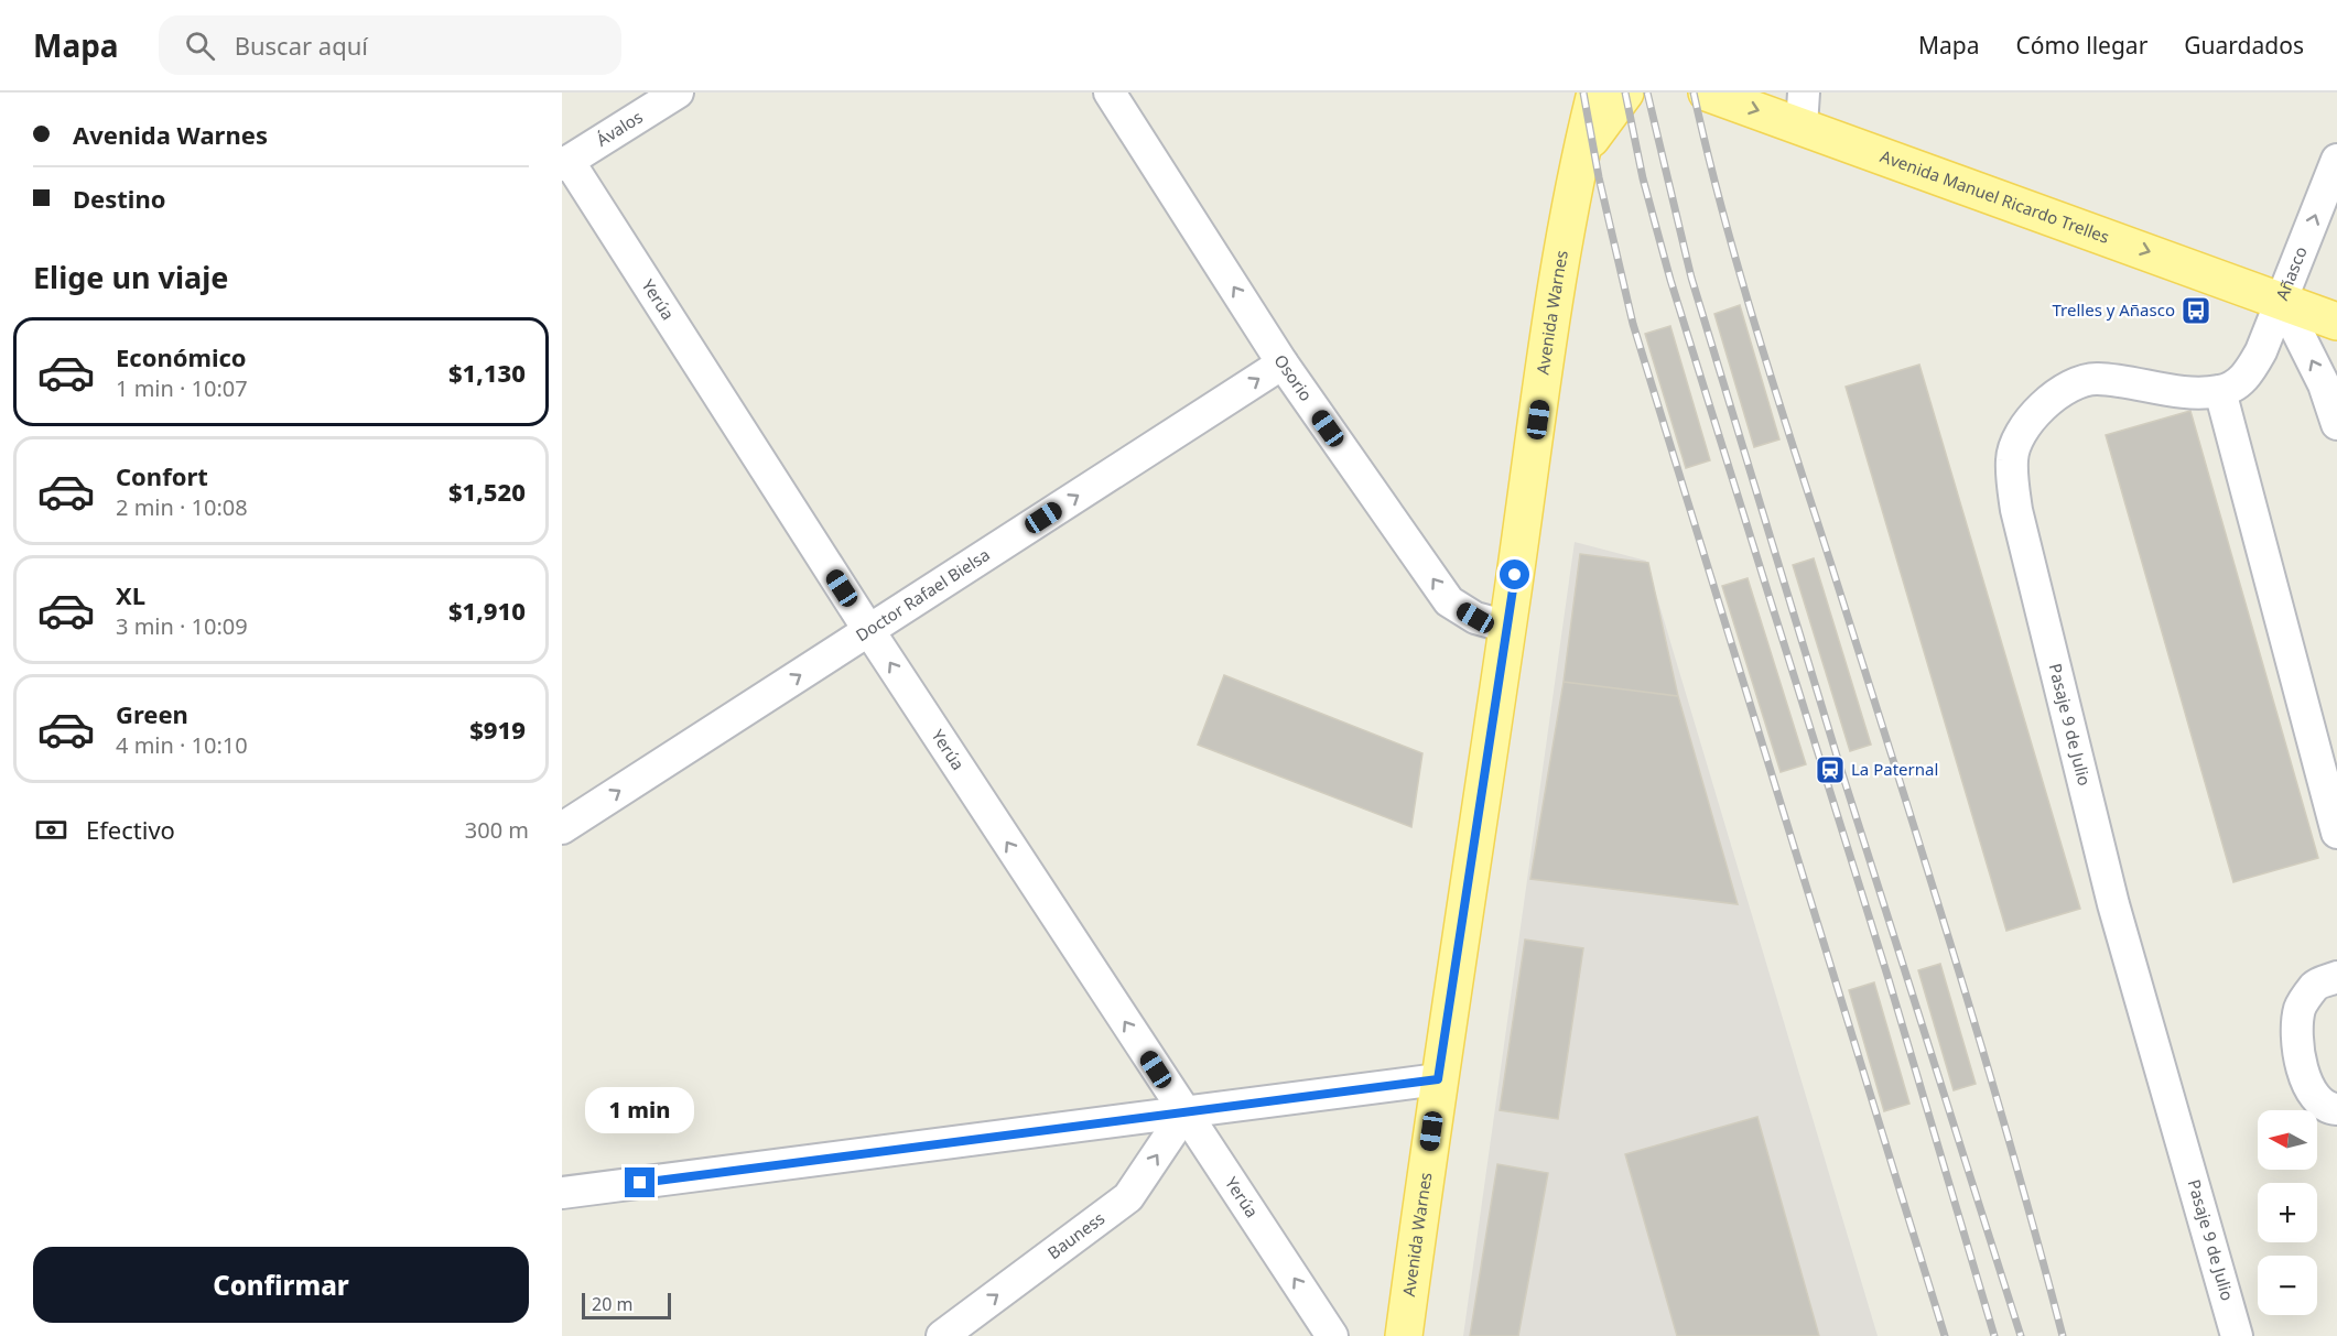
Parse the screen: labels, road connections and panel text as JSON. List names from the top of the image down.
{
  "streets": {
    "main road": ["Avenida Manuel Ricardo Trelles", "Avenida Warnes"],
    "street": [
      "Ávalos",
      "Añasco",
      "Yerúa",
      "Osorio",
      "Doctor Rafael Bielsa",
      "Pasaje 9 de Julio",
      "Bauness"
    ]
  },
  "crossings": [
    ["Ávalos", "Yerúa"],
    ["Avenida Manuel Ricardo Trelles", "Añasco"],
    ["Yerúa", "Doctor Rafael Bielsa"],
    ["Yerúa", "Bauness"],
    ["Avenida Warnes", "Osorio"],
    ["Osorio", "Doctor Rafael Bielsa"]
  ],
  "one_way": [
    "Avenida Manuel Ricardo Trelles",
    "Añasco",
    "Yerúa",
    "Osorio",
    "Doctor Rafael Bielsa",
    "Bauness"
  ],
  "places": {
    "bus stop": ["Trelles y Añasco"],
    "station": ["La Paternal"]
  },
  "scale_bar": "20 m",
  "north": "left",
  "page": {
    "header": "Mapa",
    "search": "Buscar aquí",
    "nav": ["Mapa", "Cómo llegar", "Guardados"],
    "banner": ["Avenida Warnes", "Destino"],
    "heading": "Elige un viaje",
    "list": [
      {
        "name": "Económico",
        "note": "1 min · 10:07",
        "value": "$1,130"
      },
      {
        "name": "Confort",
        "note": "2 min · 10:08",
        "value": "$1,520"
      },
      {
        "name": "XL",
        "note": "3 min · 10:09",
        "value": "$1,910"
      },
      {
        "name": "Green",
        "note": "4 min · 10:10",
        "value": "$919"
      }
    ],
    "pay": ["Efectivo", "300 m"],
    "bubble": "1 min",
    "map_buttons": ["+", "−"],
    "buttons": "Confirmar",
    "scale": "20 m"
  }
}
